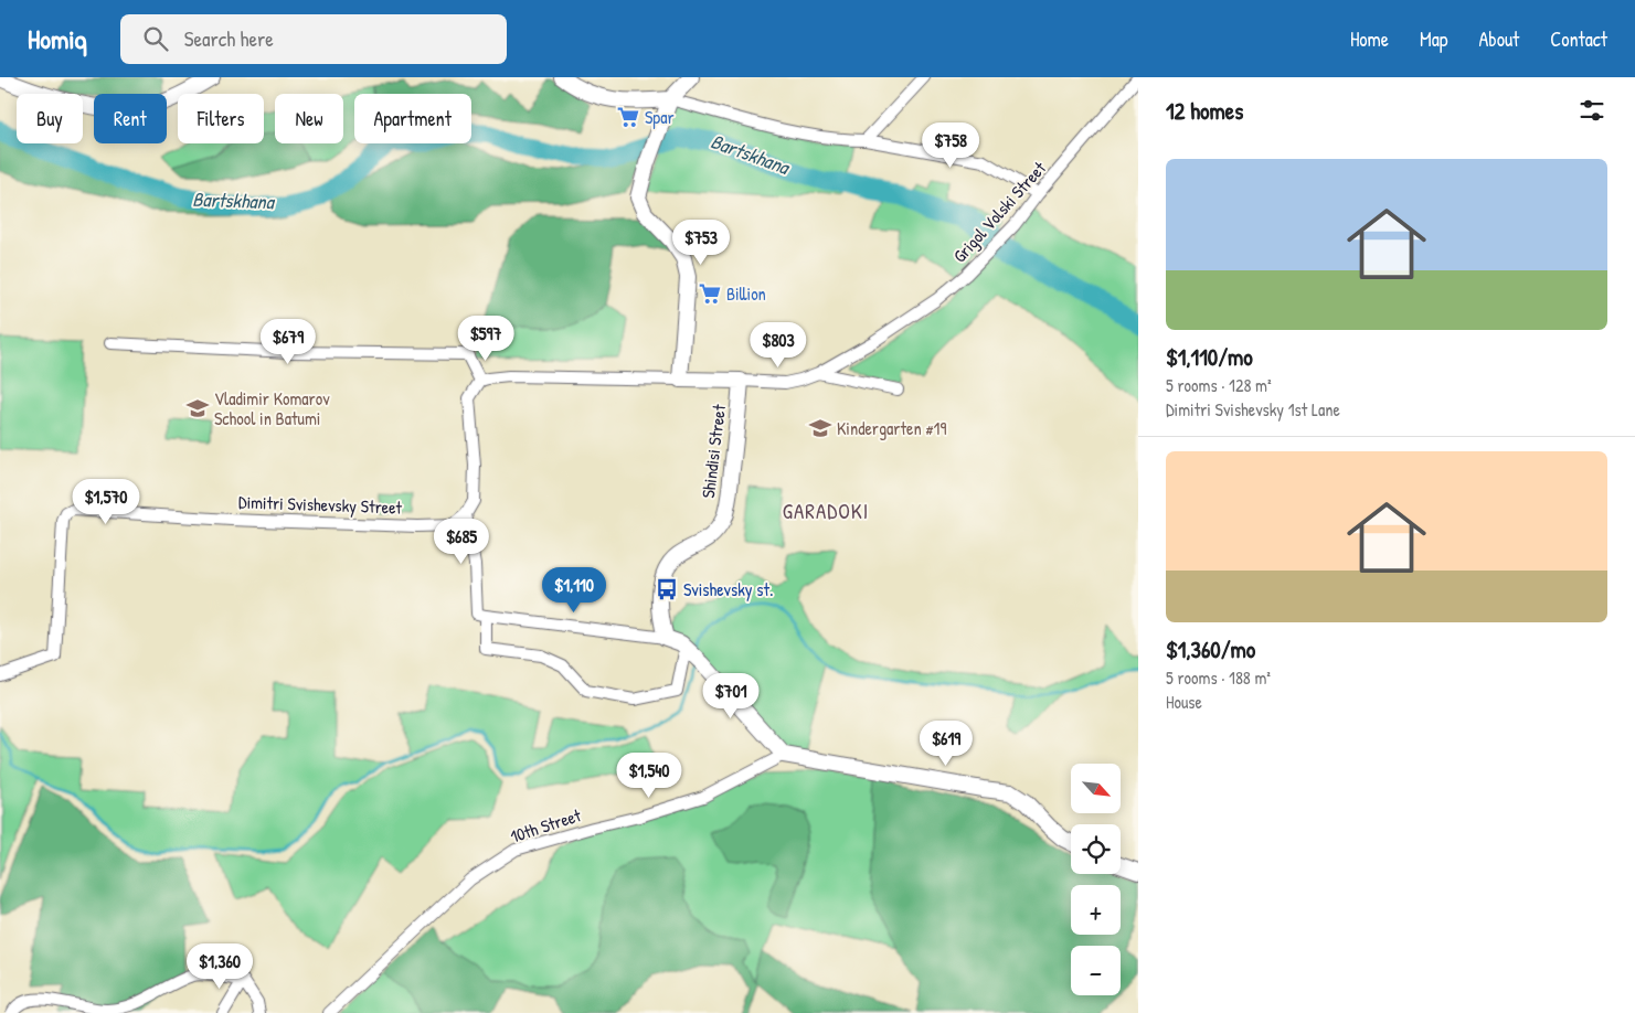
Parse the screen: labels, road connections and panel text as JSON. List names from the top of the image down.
{
  "streets": {
    "street": [
      "Grigol Volski Street",
      "Shindisi Street",
      "Dimitri Svishevsky Street",
      "10th Street"
    ]
  },
  "crossings": [
    ["Grigol Volski Street", "Shindisi Street"]
  ],
  "districts": ["GARADOKI"],
  "water": ["Bartskhana"],
  "places": {
    "supermarket": ["Spar", "Billion"],
    "school or university": ["Vladimir Komarov School in Batumi", "Kindergarten #19"],
    "bus stop": ["Svishevsky st."]
  },
  "north": "bottom right",
  "page": {
    "header": "Homiq",
    "search": "Search here",
    "nav": [
      "Home",
      "Map",
      "About",
      "Contact"
    ],
    "heading": "12 homes",
    "chip": [
      "Buy",
      "Rent",
      "Filters",
      "New",
      "Apartment"
    ],
    "price": [
      "$758",
      "$753",
      "$597",
      "$679",
      "$803",
      "$1,570",
      "$685",
      "$1,110",
      "$701",
      "$619",
      "$1,540",
      "$1,360"
    ],
    "list": [
      {
        "name": "$1,110/mo",
        "note": "5 rooms · 128 m² · Dimitri Svishevsky 1st Lane"
      },
      {
        "name": "$1,360/mo",
        "note": "5 rooms · 188 m² · House"
      }
    ],
    "map_buttons": ["+", "−"]
  }
}
